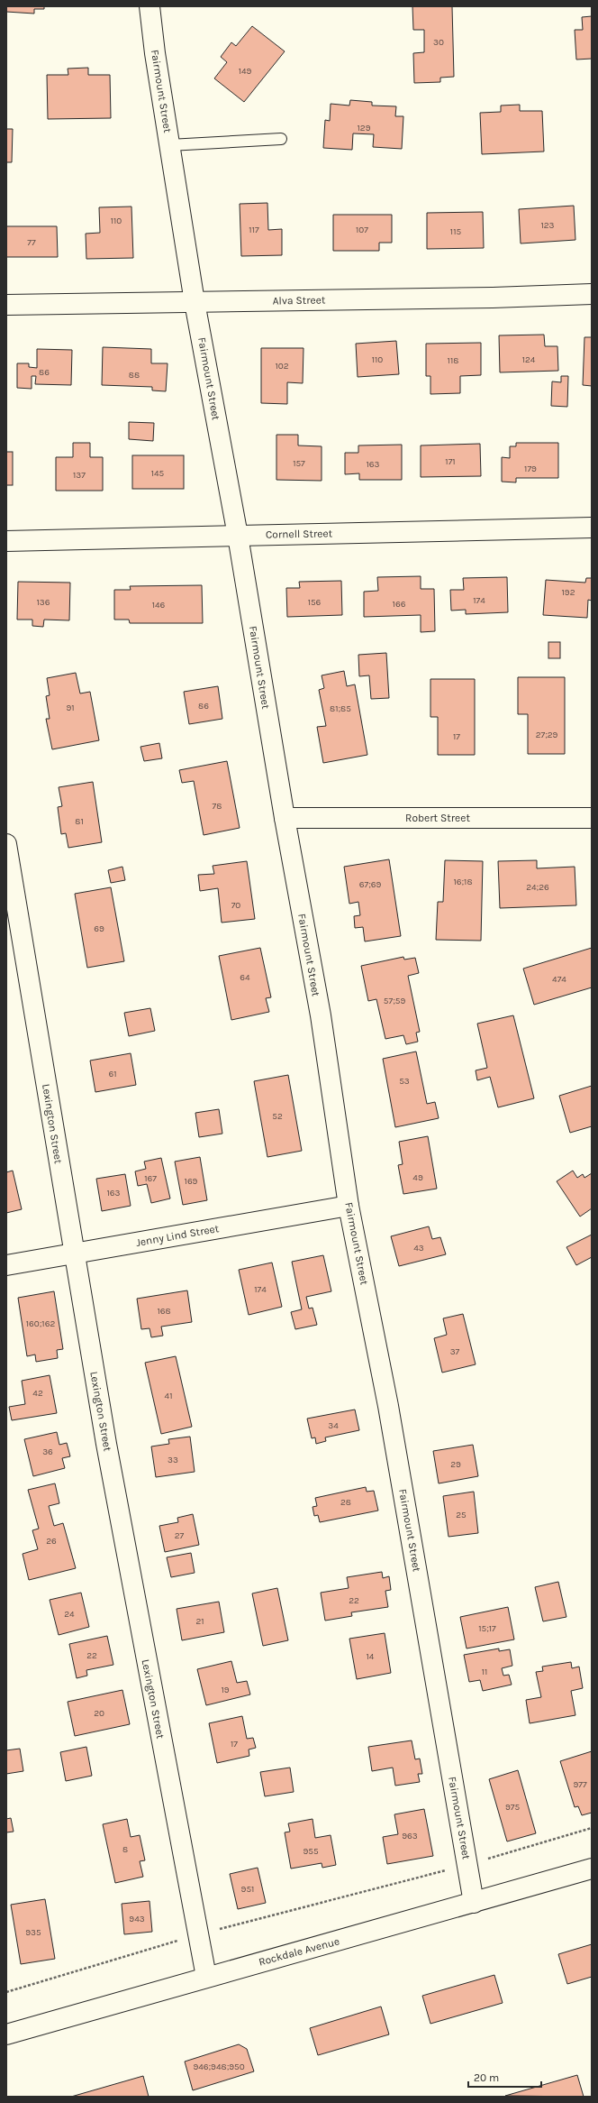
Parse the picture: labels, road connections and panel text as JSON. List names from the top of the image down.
{
  "streets": {
    "street": [
      "Fairmount Street",
      "Alva Street",
      "Cornell Street",
      "Robert Street",
      "Lexington Street",
      "Jenny Lind Street",
      "Rockdale Avenue"
    ]
  },
  "crossings": [
    ["Fairmount Street", "Alva Street"],
    ["Fairmount Street", "Cornell Street"],
    ["Fairmount Street", "Robert Street"],
    ["Fairmount Street", "Jenny Lind Street"],
    ["Fairmount Street", "Rockdale Avenue"],
    ["Lexington Street", "Jenny Lind Street"],
    ["Lexington Street", "Rockdale Avenue"]
  ],
  "house_numbers": [
    "30",
    "149",
    "129",
    "110",
    "123",
    "117",
    "107",
    "115",
    "77",
    "110",
    "124",
    "118",
    "102",
    "86",
    "88",
    "171",
    "157",
    "163",
    "179",
    "145",
    "137",
    "192",
    "174",
    "136",
    "156",
    "166",
    "146",
    "86",
    "91",
    "81;85",
    "27;29",
    "17",
    "78",
    "81",
    "16;18",
    "67;69",
    "24;26",
    "70",
    "69",
    "64",
    "474",
    "57;59",
    "61",
    "53",
    "52",
    "49",
    "167",
    "169",
    "163",
    "43",
    "174",
    "168",
    "160;162",
    "37",
    "42",
    "41",
    "34",
    "36",
    "33",
    "29",
    "28",
    "25",
    "27",
    "26",
    "22",
    "24",
    "21",
    "15;17",
    "22",
    "14",
    "11",
    "19",
    "20",
    "17",
    "977",
    "975",
    "963",
    "8",
    "955",
    "951",
    "943",
    "935",
    "946;948;950"
  ],
  "scale_bar": "20 m"
}
